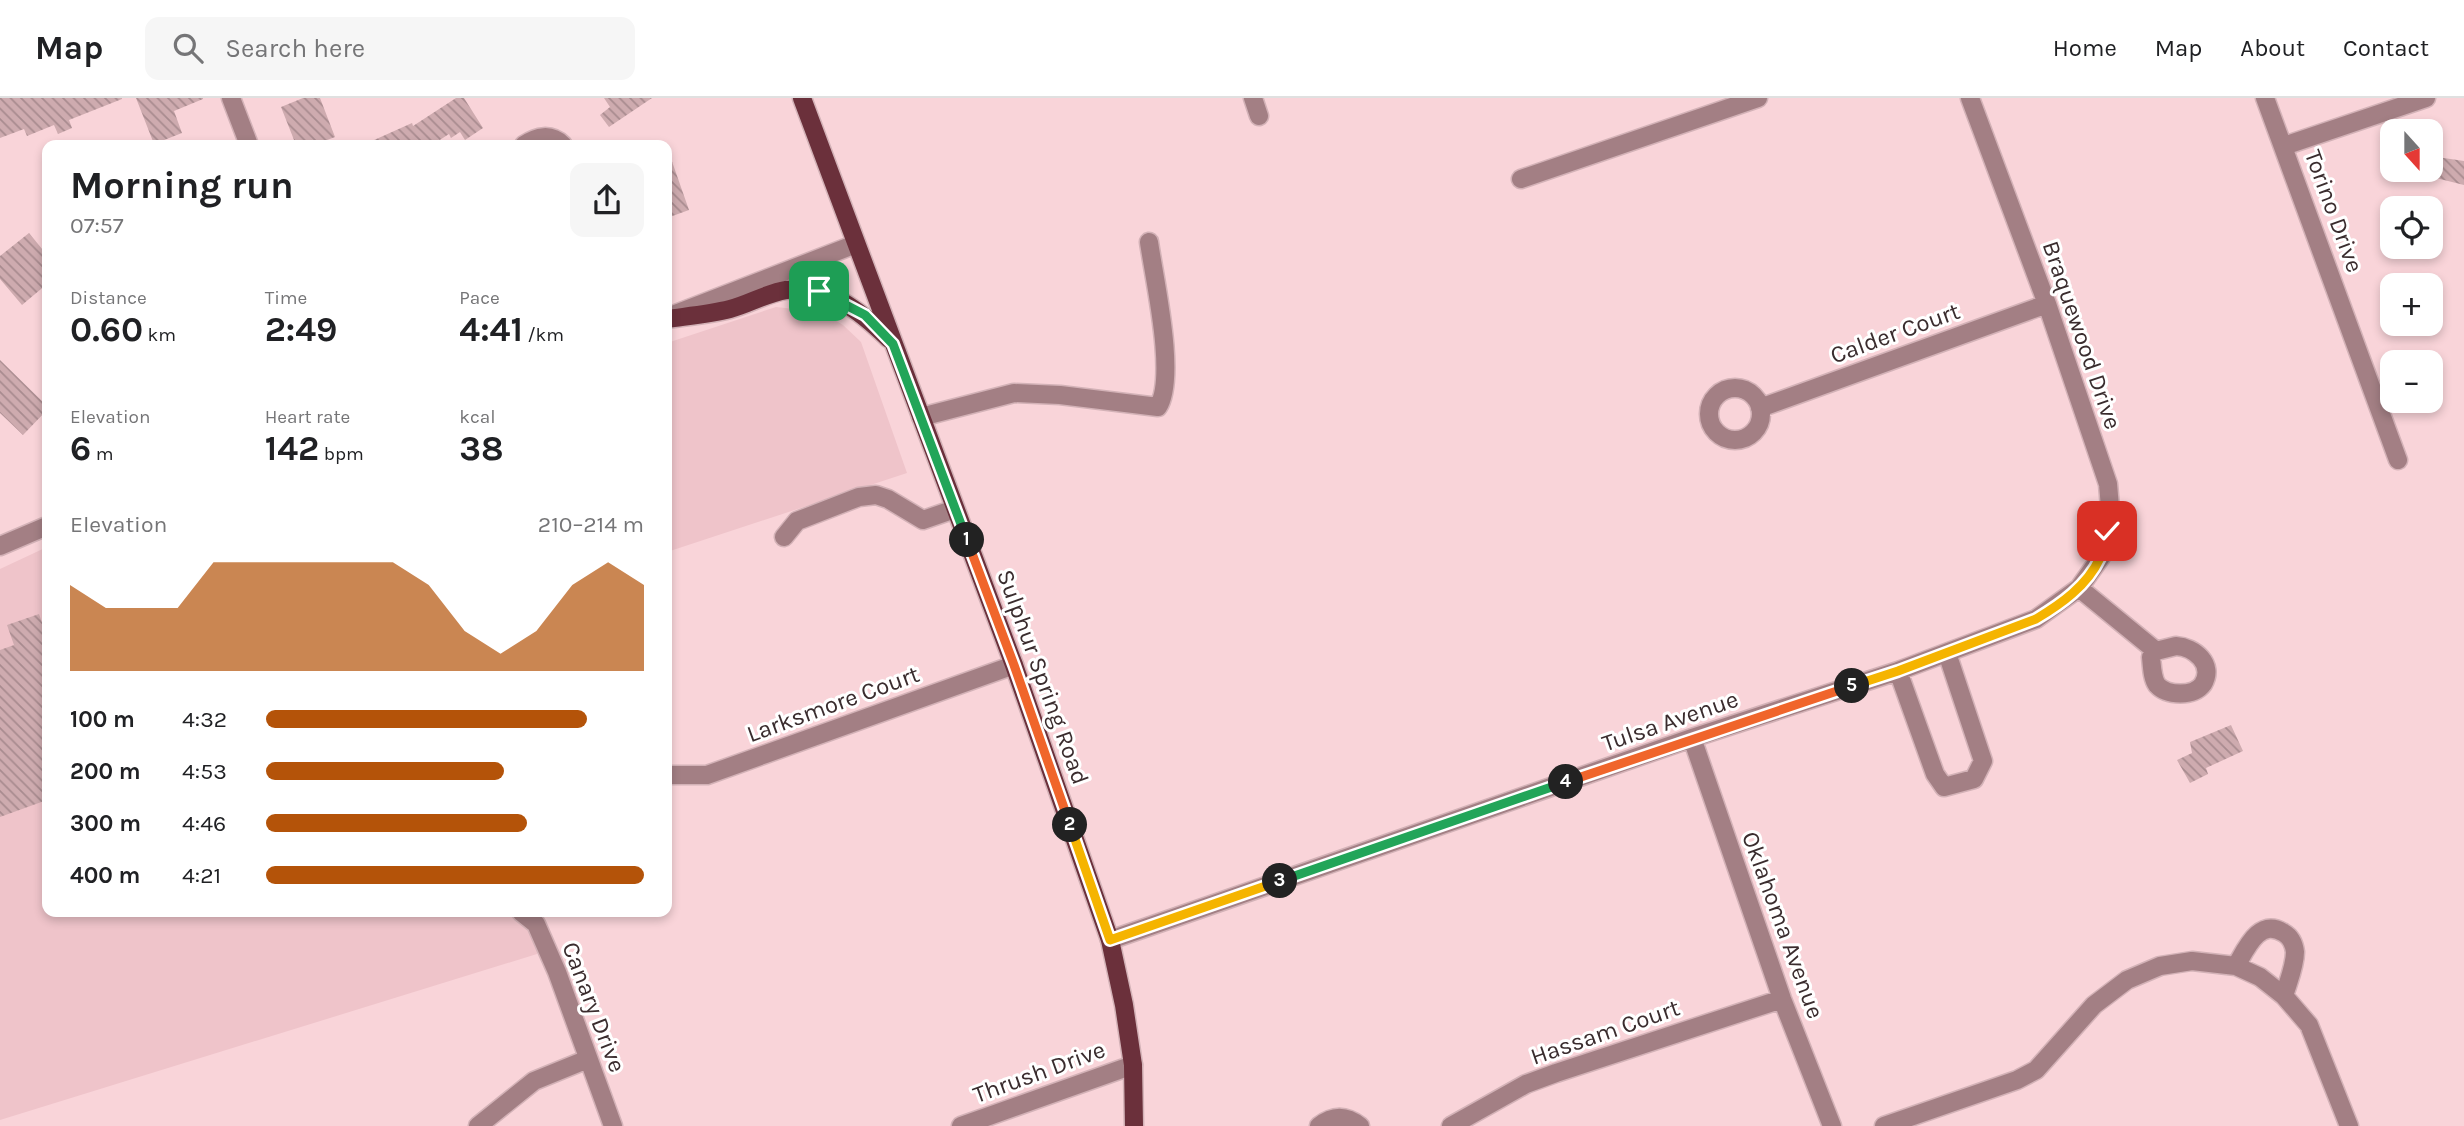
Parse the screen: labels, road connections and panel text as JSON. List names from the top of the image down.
{
  "streets": {
    "main road": ["Sulphur Spring Road"],
    "street": [
      "Torino Drive",
      "Calder Court",
      "Braquewood Drive",
      "Larksmore Court",
      "Tulsa Avenue",
      "Oklahoma Avenue",
      "Canary Drive",
      "Hassam Court",
      "Thrush Drive"
    ]
  },
  "crossings": [
    ["Calder Court", "Braquewood Drive"],
    ["Braquewood Drive", "Tulsa Avenue"],
    ["Sulphur Spring Road", "Larksmore Court"],
    ["Sulphur Spring Road", "Tulsa Avenue"],
    ["Sulphur Spring Road", "Thrush Drive"],
    ["Tulsa Avenue", "Oklahoma Avenue"],
    ["Oklahoma Avenue", "Hassam Court"]
  ],
  "north": "bottom",
  "page": {
    "header": "Map",
    "search": "Search here",
    "nav": [
      "Home",
      "Map",
      "About",
      "Contact"
    ],
    "map_buttons": ["+", "−"],
    "heading": ["Morning run", "07:57"],
    "stats": [
      ["Distance", "0.60 km"],
      ["Time", "2:49"],
      ["Pace", "4:41 /km"],
      ["Elevation", "6 m"],
      ["Heart rate", "142 bpm"],
      ["kcal", "38"]
    ],
    "chart": ["Elevation", "210–214 m"],
    "pins": [
      "1",
      "5",
      "4",
      "2",
      "3"
    ],
    "list": [
      {
        "name": "100 m",
        "note": "4:32"
      },
      {
        "name": "200 m",
        "note": "4:53"
      },
      {
        "name": "300 m",
        "note": "4:46"
      },
      {
        "name": "400 m",
        "note": "4:21"
      }
    ]
  }
}
